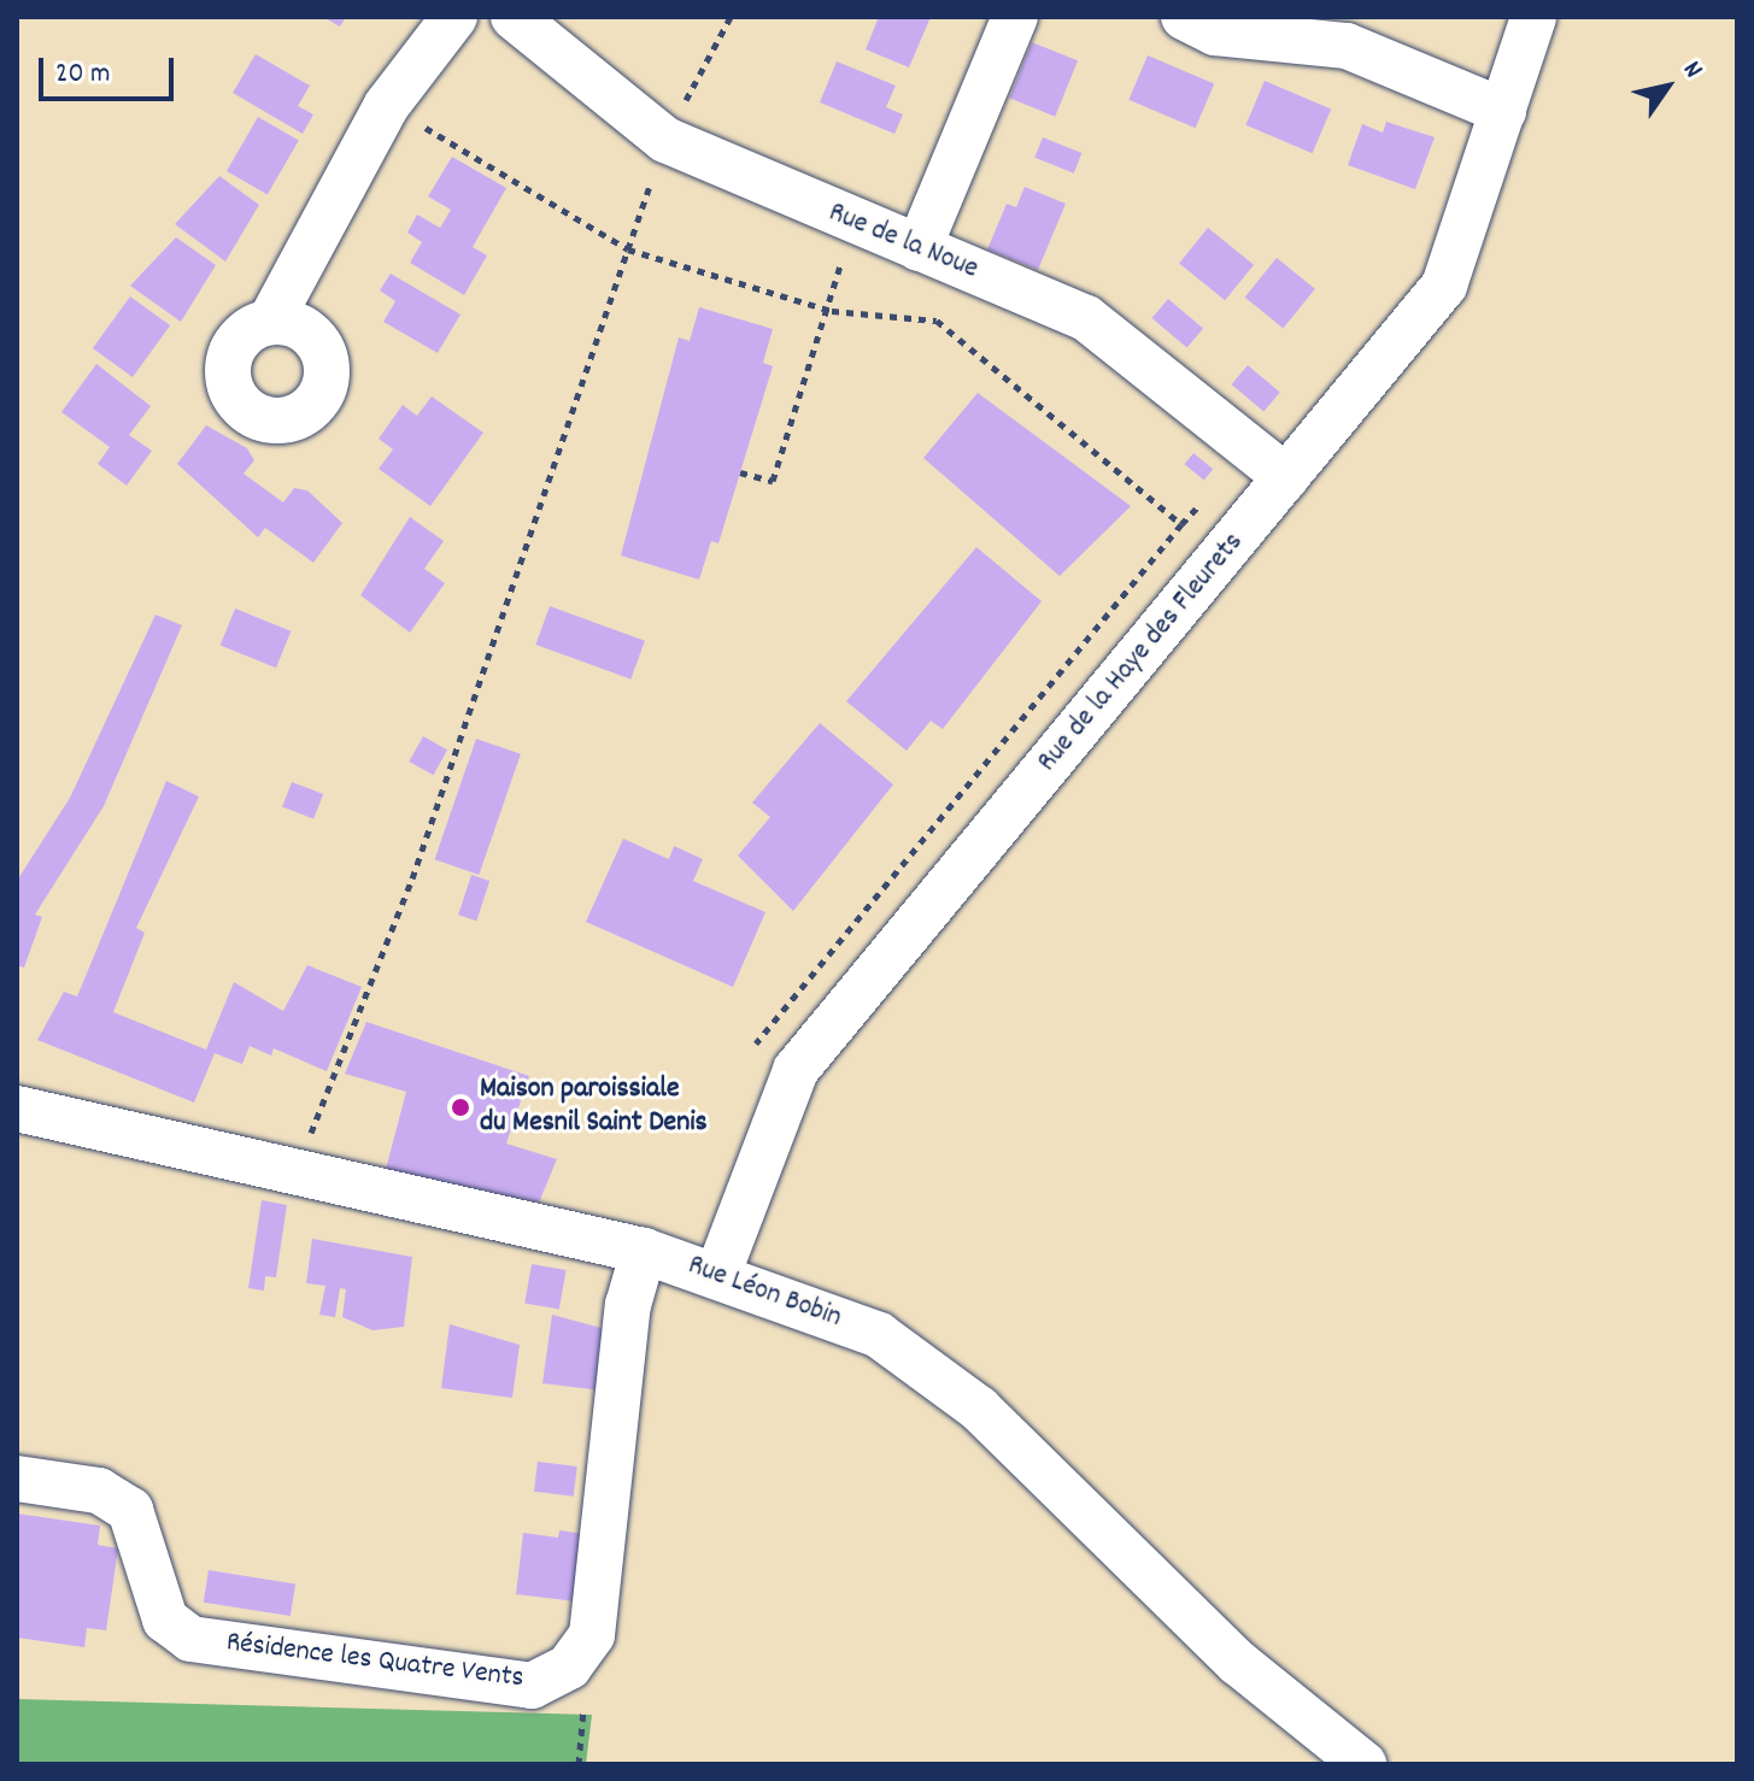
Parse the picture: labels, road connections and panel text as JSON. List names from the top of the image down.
{
  "streets": {
    "street": [
      "Rue de la Noue",
      "Rue de la Haye des Fleurets",
      "Rue Léon Bobin",
      "Résidence les Quatre Vents"
    ]
  },
  "crossings": [
    ["Rue de la Noue", "Rue de la Haye des Fleurets"],
    ["Rue de la Haye des Fleurets", "Rue Léon Bobin"],
    ["Rue Léon Bobin", "Résidence les Quatre Vents"]
  ],
  "places": ["Maison paroissiale du Mesnil Saint Denis"],
  "scale_bar": "20 m",
  "north": "top right"
}
